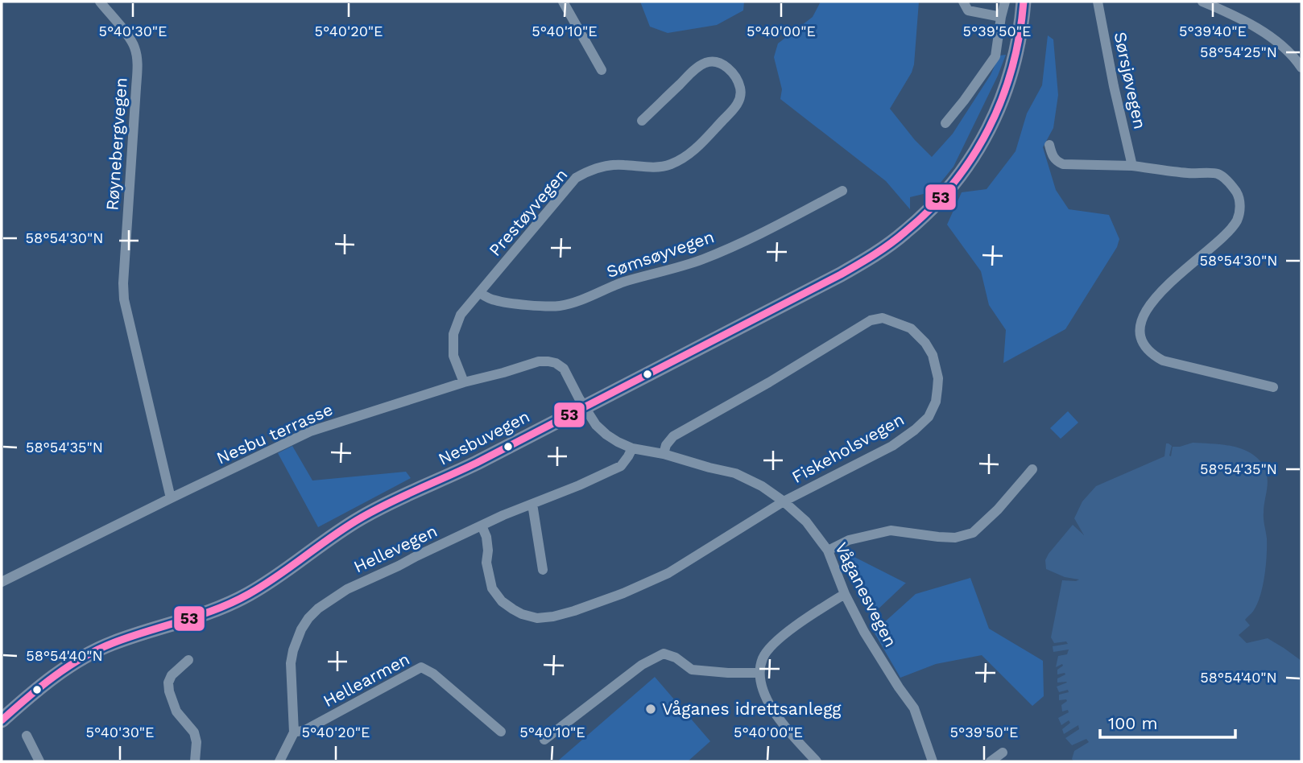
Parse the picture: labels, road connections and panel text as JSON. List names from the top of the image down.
{
  "streets": {
    "main road": ["Nesbuvegen"],
    "street": [
      "Sørsjøvegen",
      "Røynebergvegen",
      "Prestøyvegen",
      "Sømsøyvegen",
      "Nesbu terrasse",
      "Fiskeholsvegen",
      "Hellevegen",
      "Våganesvegen",
      "Hellearmen"
    ]
  },
  "crossings": [
    ["Røynebergvegen", "Nesbu terrasse"],
    ["Prestøyvegen", "Sømsøyvegen"],
    ["Prestøyvegen", "Nesbu terrasse"],
    ["Nesbu terrasse", "Nesbuvegen"],
    ["Nesbu terrasse", "Våganesvegen"],
    ["Nesbuvegen", "Våganesvegen"],
    ["Fiskeholsvegen", "Hellevegen"],
    ["Fiskeholsvegen", "Våganesvegen"],
    ["Hellevegen", "Våganesvegen"],
    ["Hellevegen", "Hellearmen"]
  ],
  "places": ["Våganes idrettsanlegg"],
  "lines": ["transit line 53"],
  "scale_bar": "100 m",
  "coordinates": [
    "5°40'30\"E",
    "5°40'20\"E",
    "5°40'10\"E",
    "5°40'00\"E",
    "5°39'50\"E",
    "5°39'40\"E",
    "58°54'25\"N",
    "58°54'30\"N",
    "58°54'35\"N",
    "58°54'40\"N"
  ]
}
